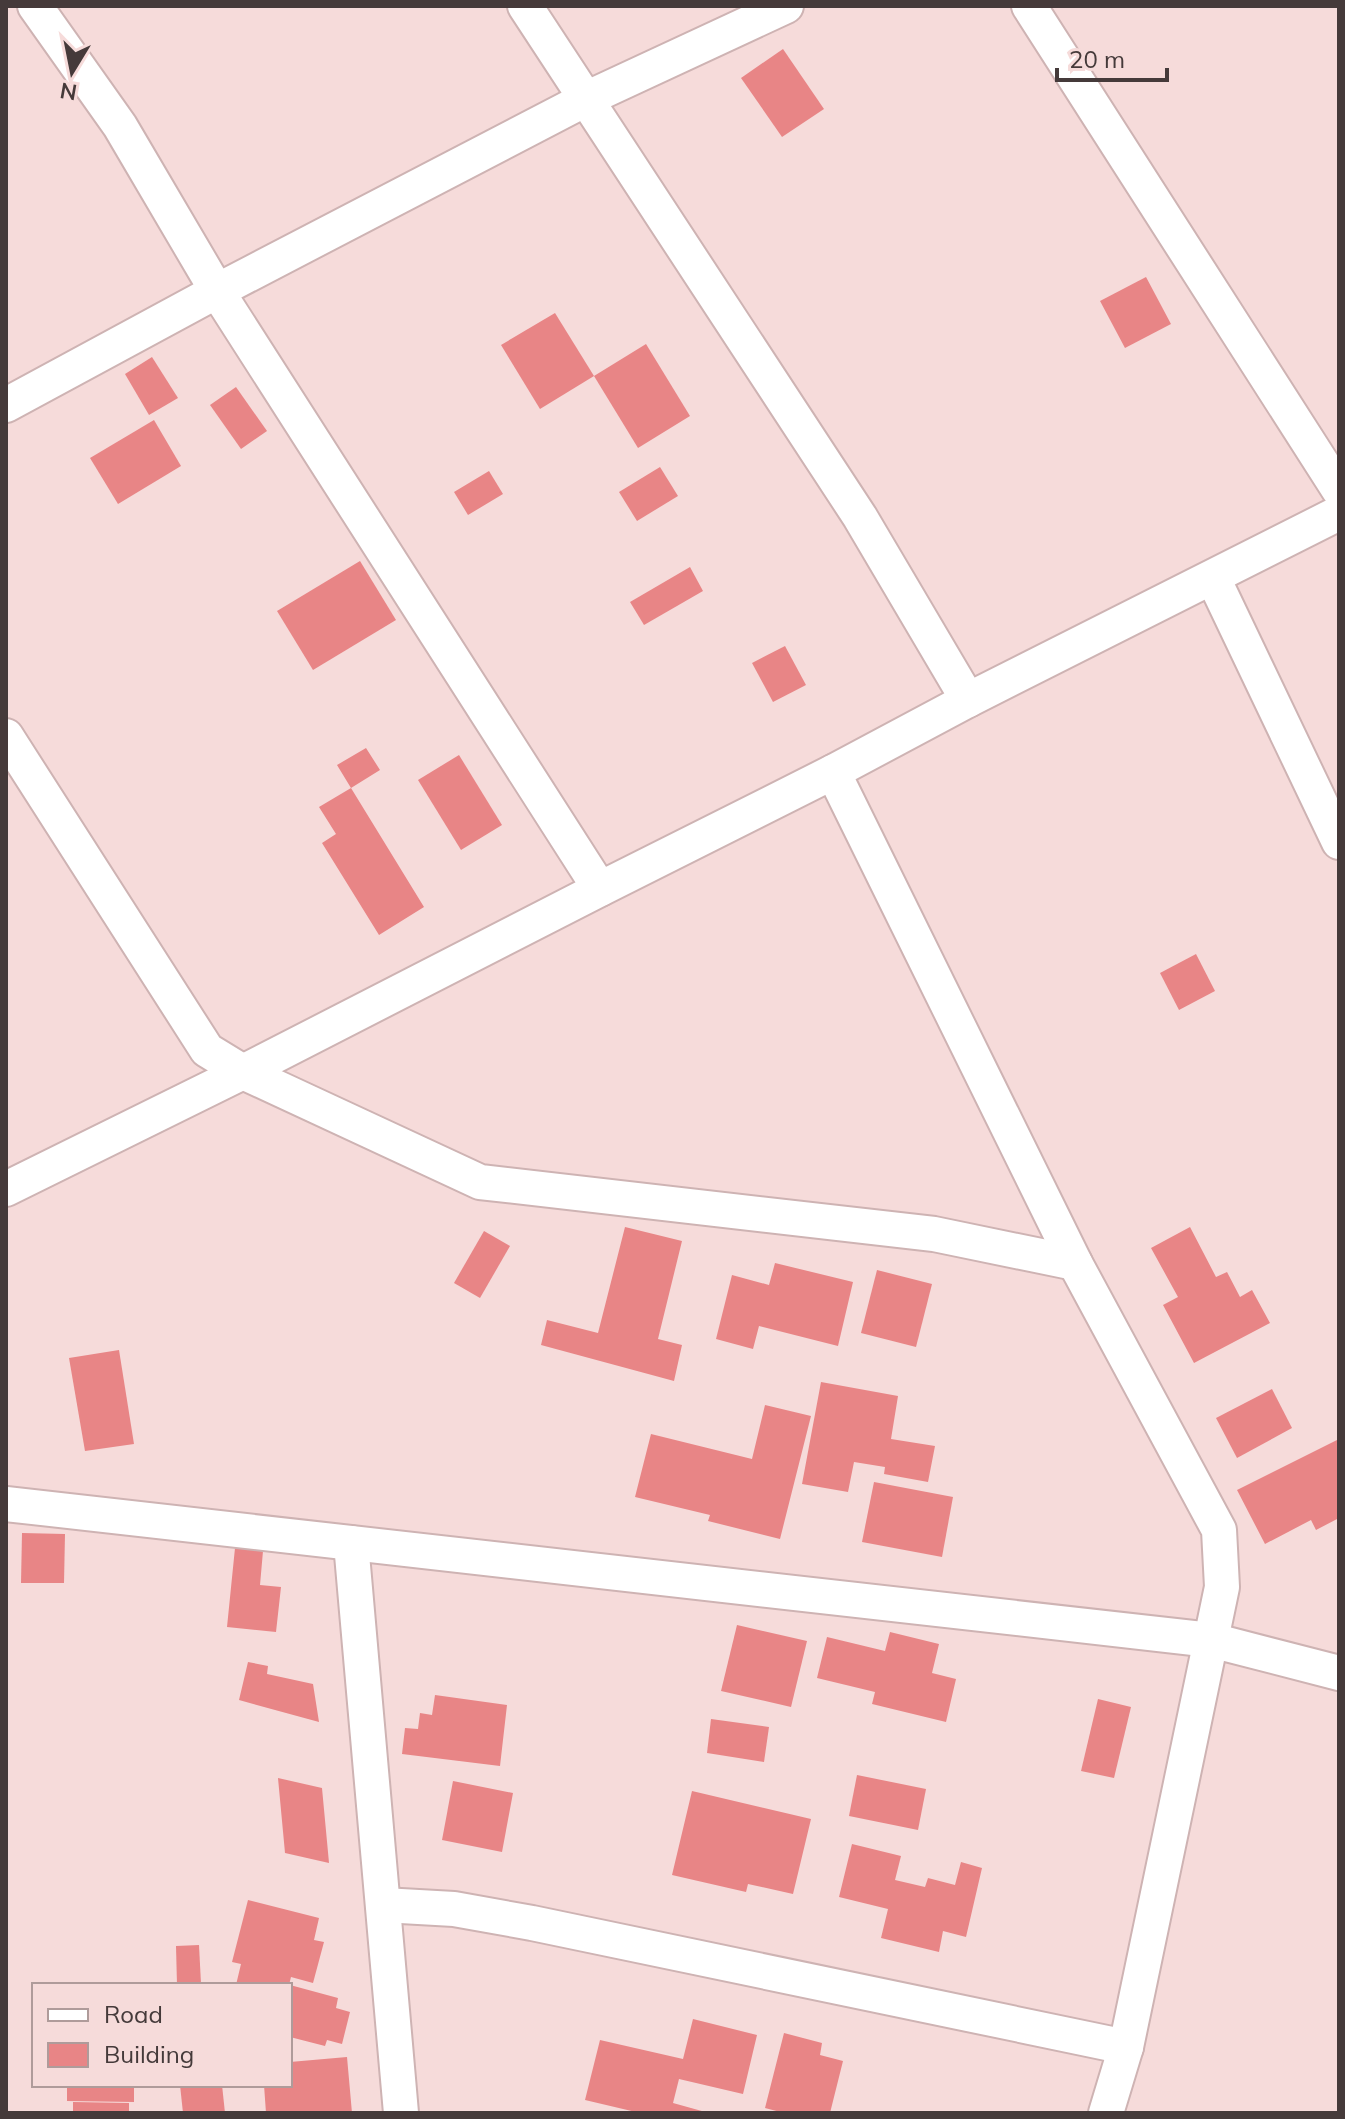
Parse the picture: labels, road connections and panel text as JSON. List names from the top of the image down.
{
  "legend": ["Road", "Building"],
  "scale_bar": "20 m",
  "north": "bottom"
}
